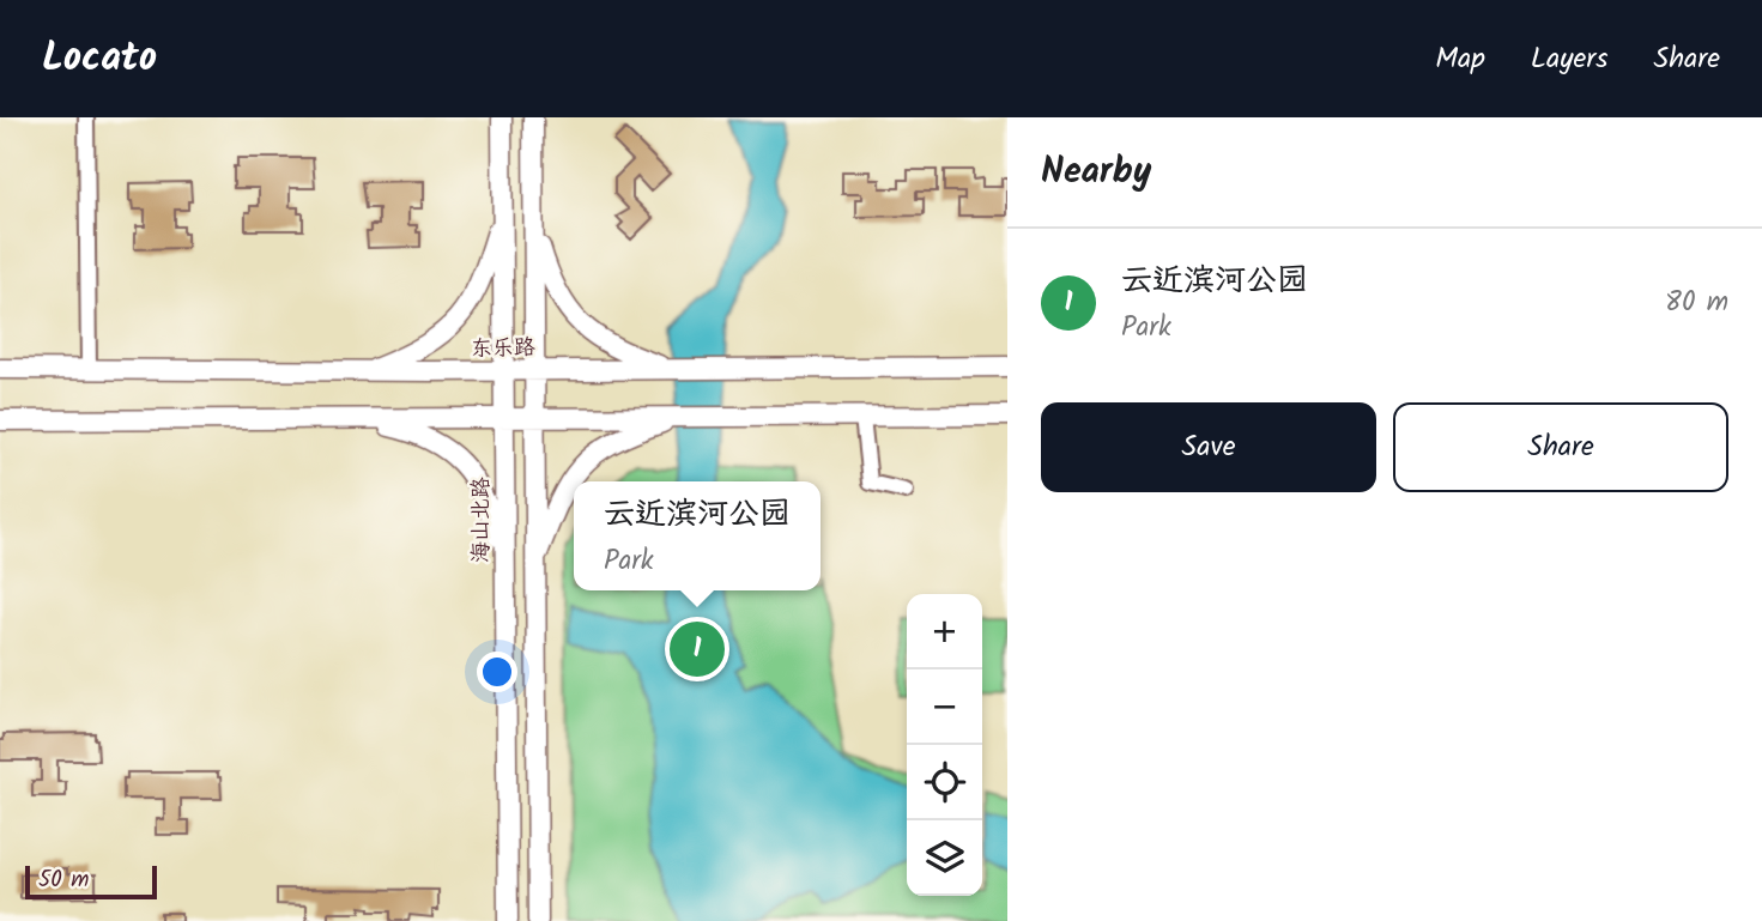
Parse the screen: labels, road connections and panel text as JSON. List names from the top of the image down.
{
  "streets": {
    "street": ["东乐路", "海山北路"]
  },
  "crossings": [
    ["东乐路", "海山北路"]
  ],
  "scale_bar": "50 m",
  "page": {
    "header": "Locato",
    "nav": ["Map", "Layers", "Share"],
    "heading": "Nearby",
    "list": [
      {
        "mark": "1",
        "name": "云近滨河公园",
        "note": "Park",
        "value": "80 m"
      }
    ],
    "buttons": ["Save", "Share"],
    "popup": ["云近滨河公园", "Park"],
    "map_buttons": ["+", "−"],
    "pins": "1",
    "scale": "50 m"
  }
}
